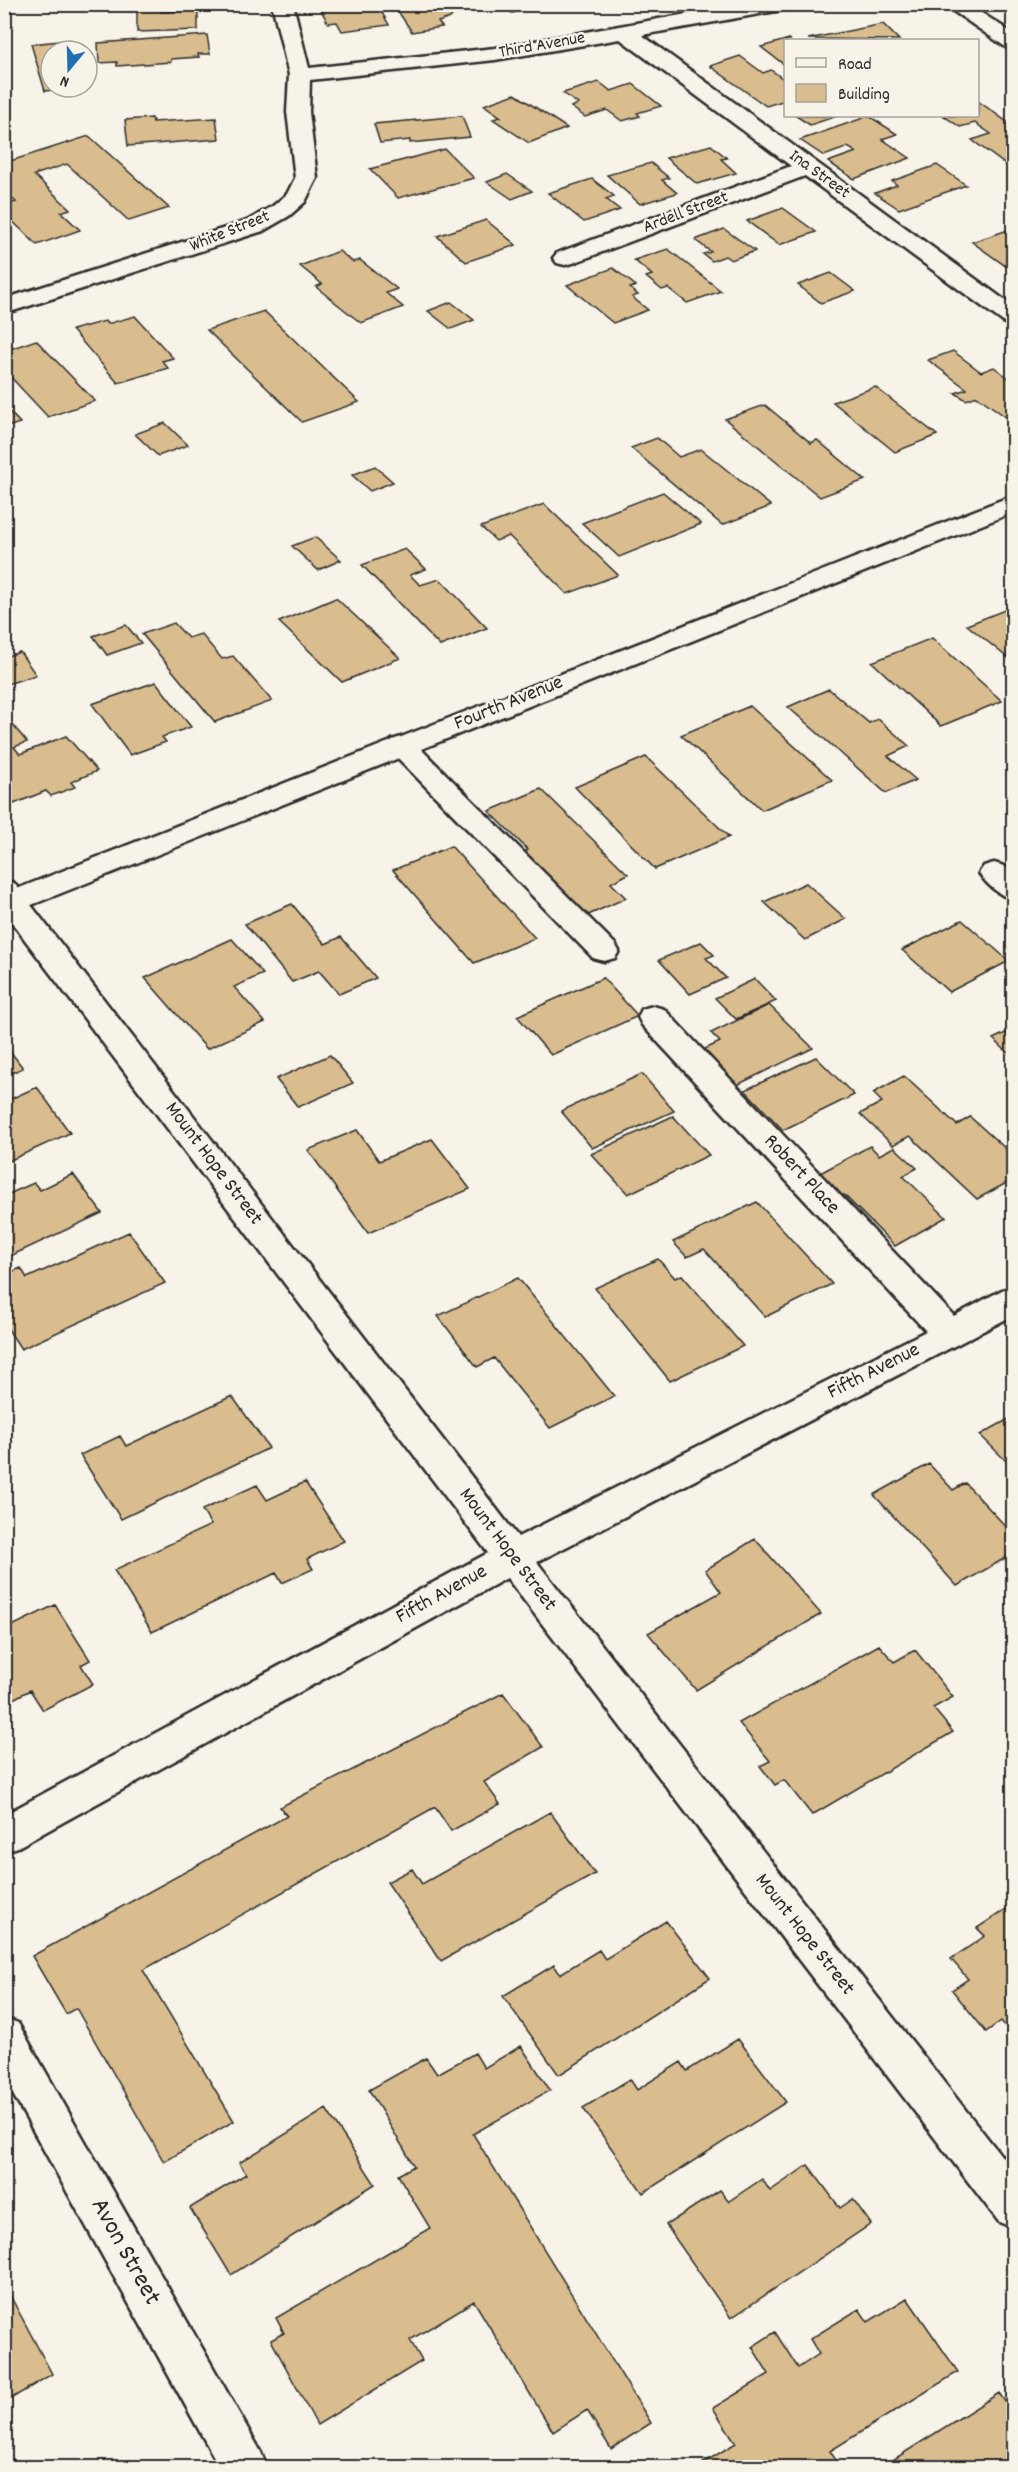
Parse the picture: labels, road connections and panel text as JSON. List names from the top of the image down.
{
  "streets": {
    "street": [
      "Third Avenue",
      "Ina Street",
      "Ardell Street",
      "White Street",
      "Fourth Avenue",
      "Mount Hope Street",
      "Robert Place",
      "Fifth Avenue",
      "Avon Street"
    ]
  },
  "crossings": [
    ["Third Avenue", "Ina Street"],
    ["Third Avenue", "White Street"],
    ["Ina Street", "Ardell Street"],
    ["Fourth Avenue", "Mount Hope Street"],
    ["Mount Hope Street", "Fifth Avenue"],
    ["Robert Place", "Fifth Avenue"]
  ],
  "legend": ["Road", "Building"],
  "north": "bottom"
}
